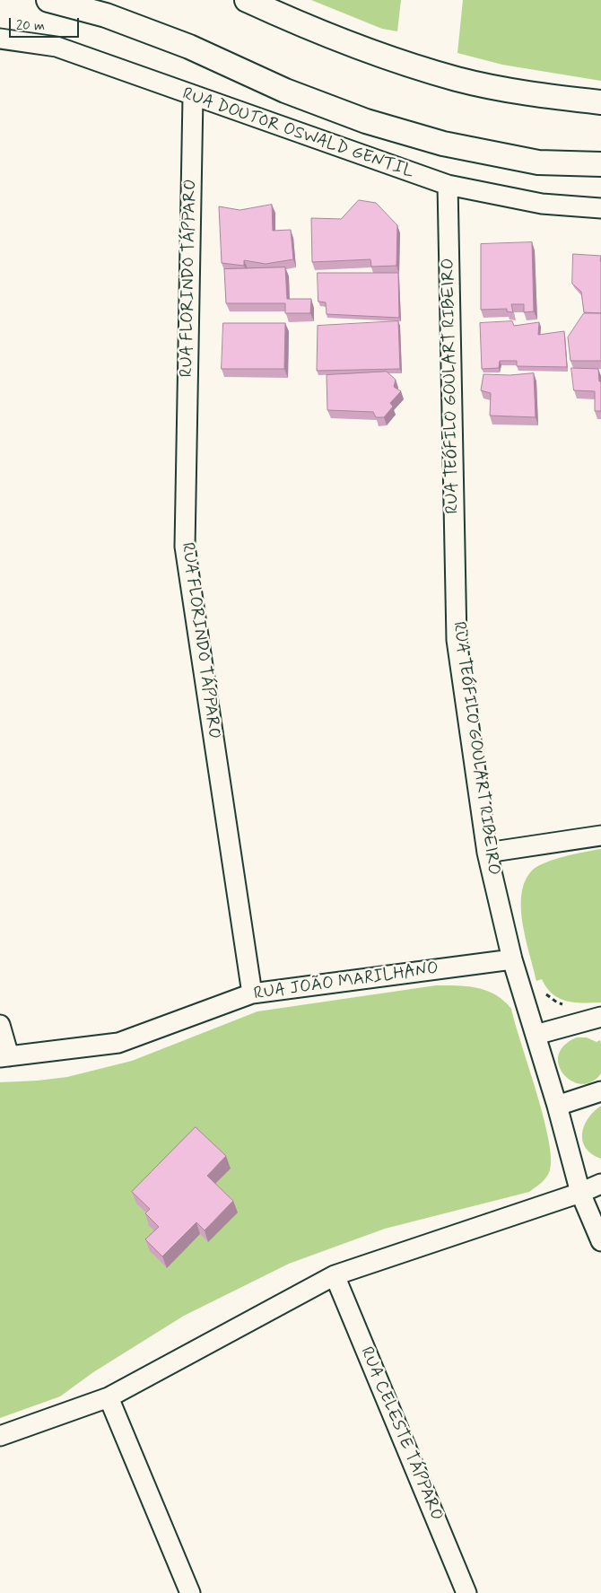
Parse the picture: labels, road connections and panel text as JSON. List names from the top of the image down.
{
  "streets": {
    "street": [
      "RUA DOUTOR OSWALD GENTIL",
      "RUA FLORINDO TÁPPARO",
      "RUA TEÓFILO GOULART RIBEIRO",
      "RUA JOÃO MARILHANO",
      "RUA CELESTE TÁPPARO"
    ]
  },
  "crossings": [
    ["RUA DOUTOR OSWALD GENTIL", "RUA FLORINDO TÁPPARO"],
    ["RUA DOUTOR OSWALD GENTIL", "RUA TEÓFILO GOULART RIBEIRO"],
    ["RUA FLORINDO TÁPPARO", "RUA JOÃO MARILHANO"],
    ["RUA TEÓFILO GOULART RIBEIRO", "RUA JOÃO MARILHANO"]
  ],
  "scale_bar": "20 m"
}
